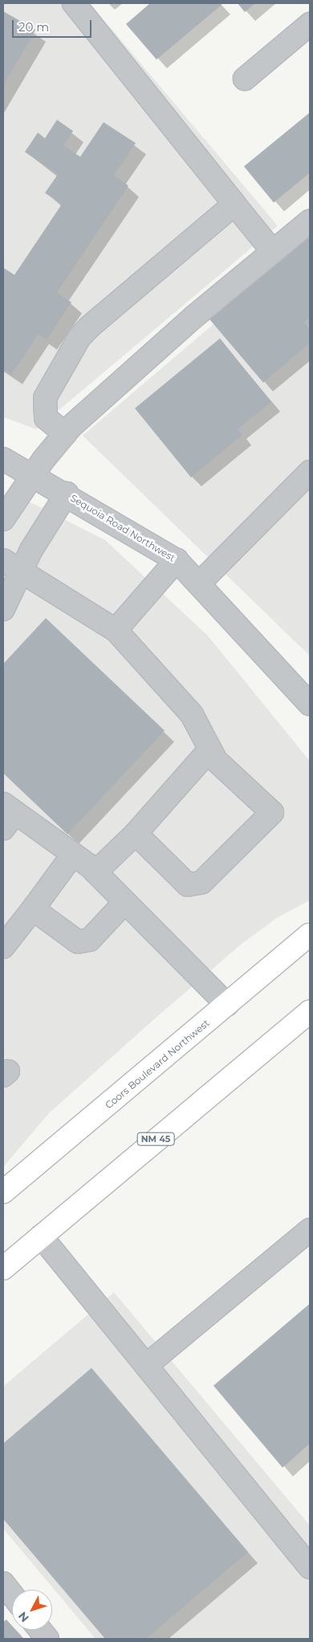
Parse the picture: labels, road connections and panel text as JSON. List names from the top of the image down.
{
  "streets": {
    "main road": ["Coors Boulevard Northwest", "NM 45"],
    "street": ["Sequoia Road Northwest"]
  },
  "scale_bar": "20 m",
  "north": "bottom left"
}
